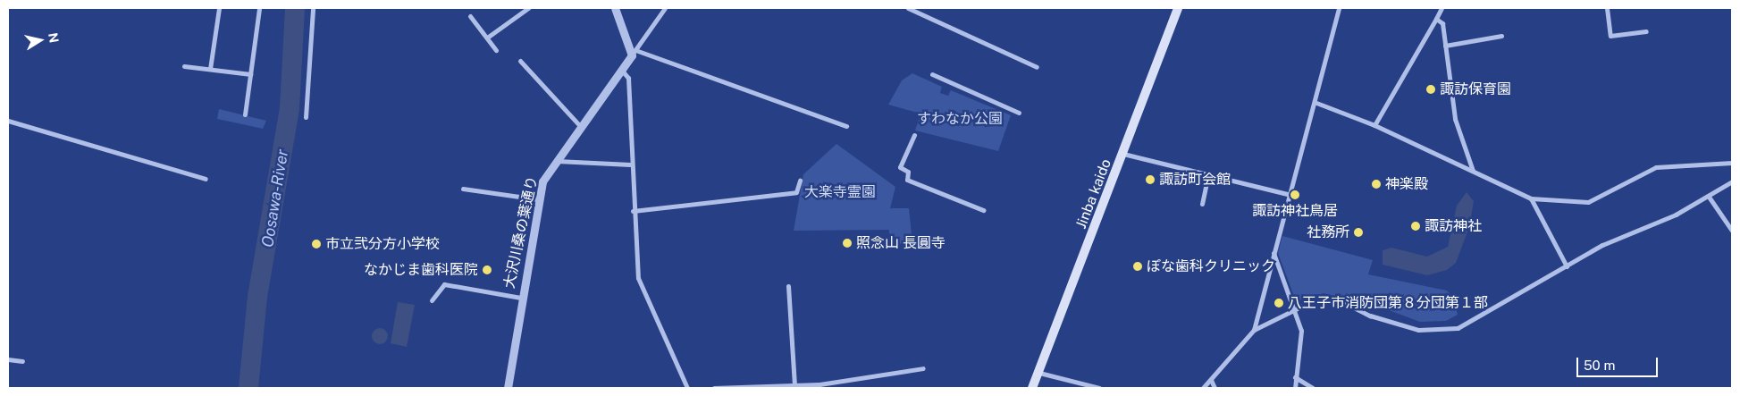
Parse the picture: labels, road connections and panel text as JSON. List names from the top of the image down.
{
  "streets": {
    "main road": ["Jinba kaido"],
    "street": ["大沢川桑の葉通り"]
  },
  "water": ["Oosawa-River"],
  "parks": ["すわなか公園", "大楽寺霊園"],
  "places": [
    "諏訪保育園",
    "諏訪町会館",
    "神楽殿",
    "諏訪神社鳥居",
    "諏訪神社",
    "社務所",
    "照念山 長圓寺",
    "市立弐分方小学校",
    "ぽな歯科クリニック",
    "なかじま歯科医院",
    "八王子市消防団第８分団第１部"
  ],
  "scale_bar": "50 m",
  "north": "right"
}
